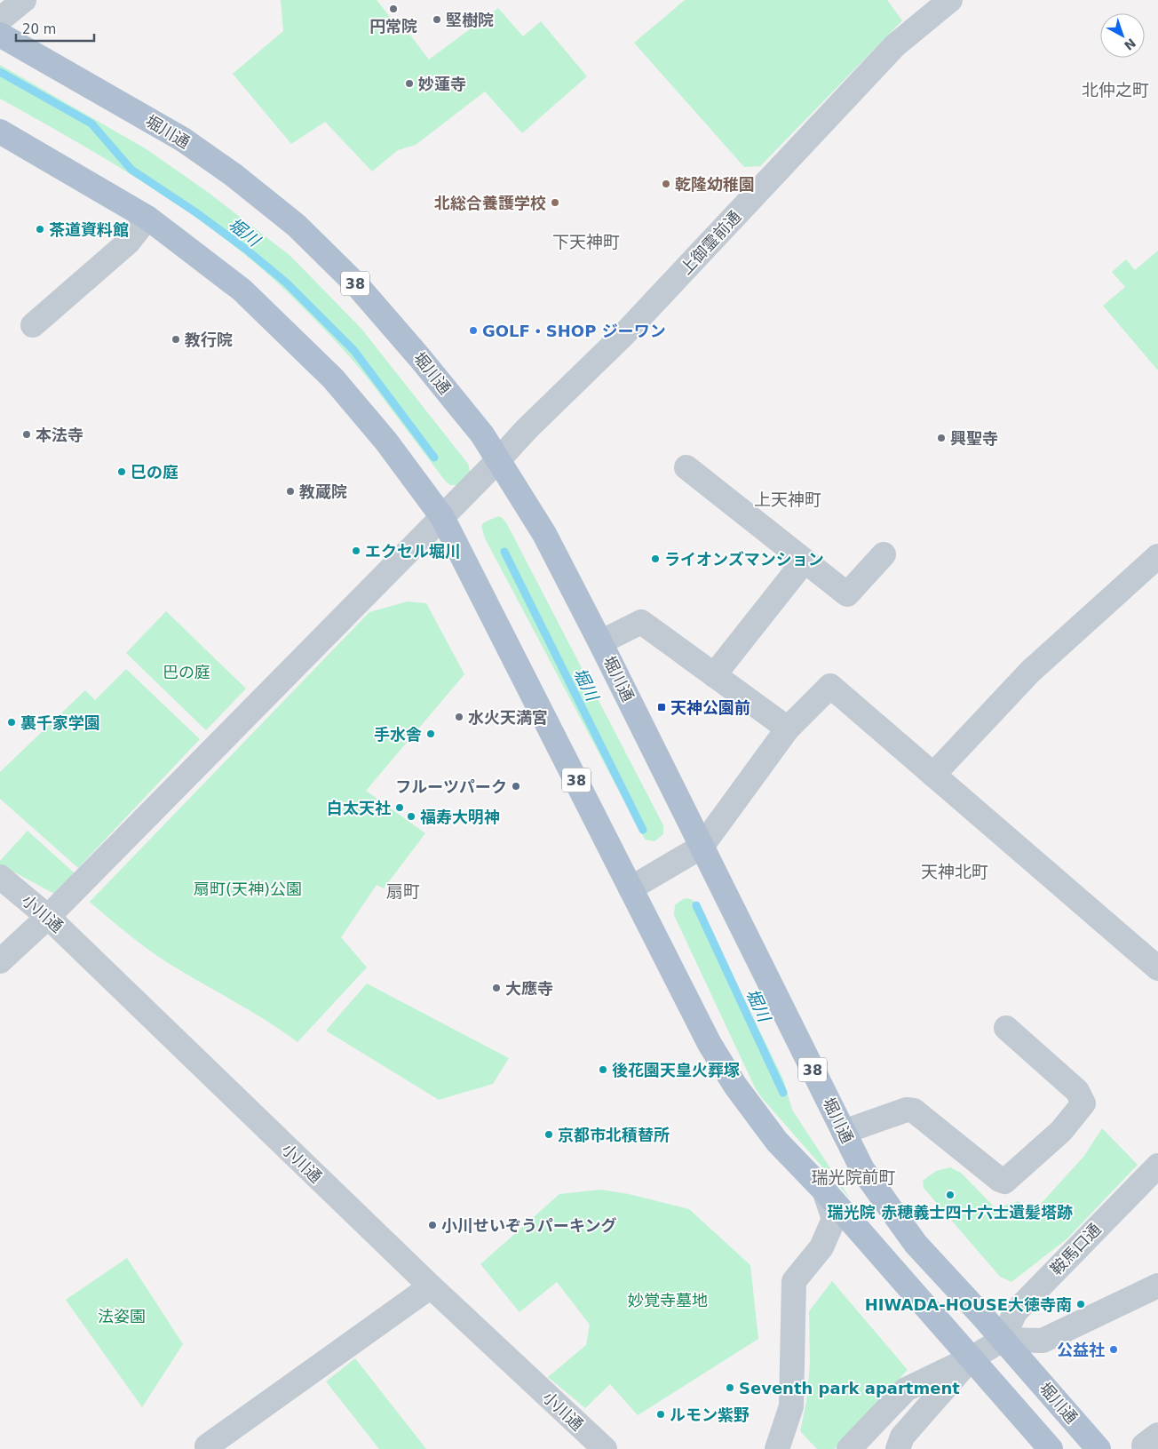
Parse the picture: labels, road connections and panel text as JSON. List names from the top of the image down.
{
  "streets": {
    "main road": ["堀川通", "38"],
    "street": ["上御霊前通", "小川通", "鞍馬口通"]
  },
  "crossings": [
    ["堀川通", "上御霊前通"],
    ["堀川通", "鞍馬口通"],
    ["上御霊前通", "38"],
    ["上御霊前通", "小川通"]
  ],
  "districts": [
    "北仲之町",
    "下天神町",
    "上天神町",
    "天神北町",
    "扇町",
    "瑞光院前町"
  ],
  "water": ["堀川"],
  "parks": [
    "巴の庭",
    "扇町(天神)公園",
    "妙覚寺墓地",
    "法姿園"
  ],
  "places": {
    "other": [
      "円常院",
      "堅樹院",
      "妙蓮寺",
      "乾隆幼稚園",
      "北総合養護学校",
      "茶道資料館",
      "GOLF・SHOP ジーワン",
      "教行院",
      "本法寺",
      "興聖寺",
      "巳の庭",
      "教蔵院",
      "エクセル堀川",
      "ライオンズマンション",
      "水火天満宮",
      "裏千家学園",
      "手水舎",
      "フルーツパーク",
      "白太天社",
      "福寿大明神",
      "大應寺",
      "後花園天皇火葬塚",
      "京都市北積替所",
      "瑞光院 赤穂義士四十六士遺髪塔跡",
      "小川せいぞうパーキング",
      "HIWADA-HOUSE大徳寺南",
      "公益社",
      "Seventh park apartment",
      "ルモン紫野"
    ],
    "transit": ["天神公園前"]
  },
  "scale_bar": "20 m",
  "north": "bottom right"
}
